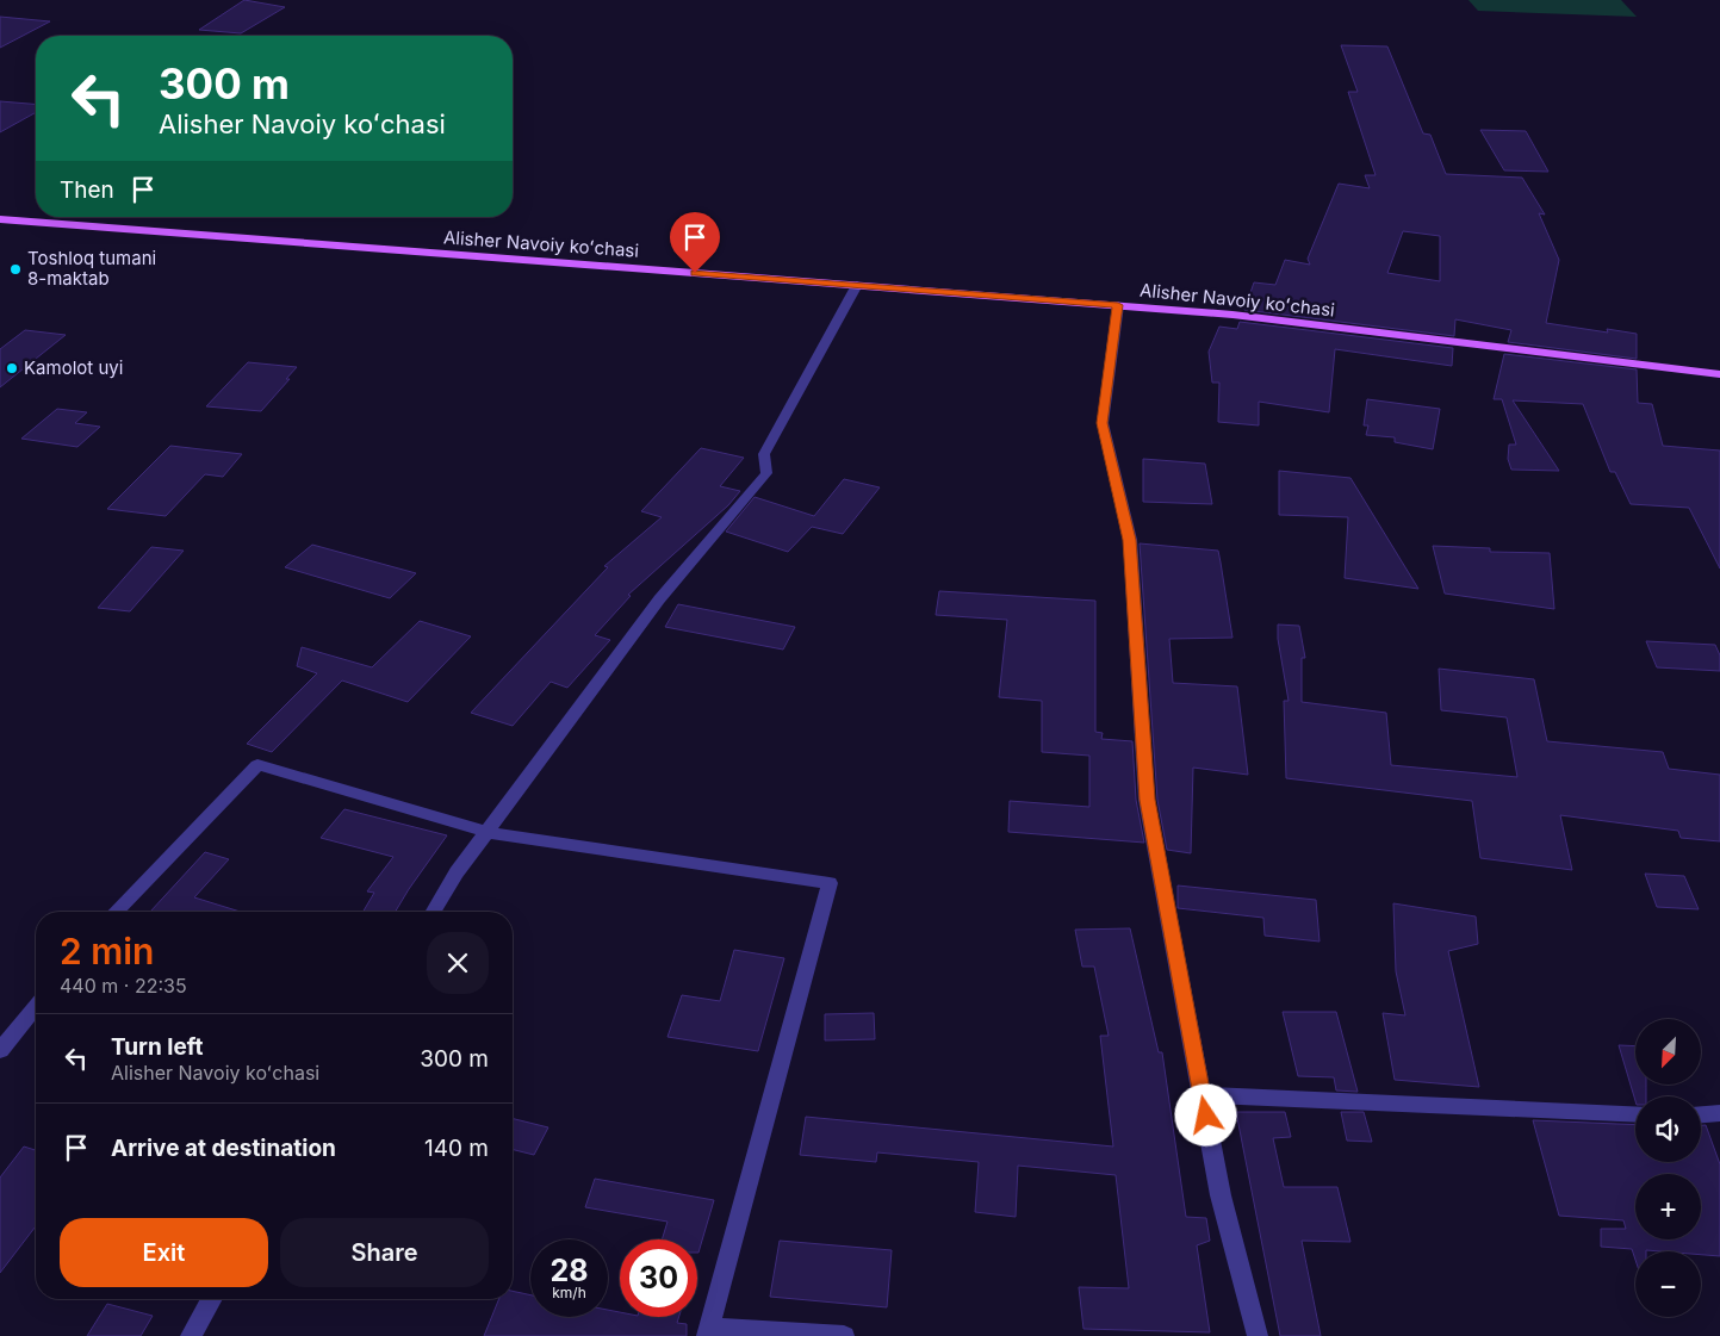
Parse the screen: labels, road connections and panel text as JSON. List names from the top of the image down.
{
  "streets": {
    "main road": ["Alisher Navoiy koʻchasi"]
  },
  "places": ["Toshloq tumani 8-maktab", "Kamolot uyi"],
  "north": "bottom left",
  "page": {
    "turn": ["300 m", "Alisher Navoiy koʻchasi"],
    "then": "Then",
    "heading": ["2 min", "440 m · 22:35"],
    "list": [
      {
        "name": "Turn left",
        "note": "Alisher Navoiy koʻchasi",
        "value": "300 m"
      },
      {
        "name": "Arrive at destination",
        "value": "140 m"
      }
    ],
    "map_buttons": ["+", "−"],
    "buttons": ["Exit", "Share"],
    "speed": "28 km/h",
    "limit": "30"
  }
}
